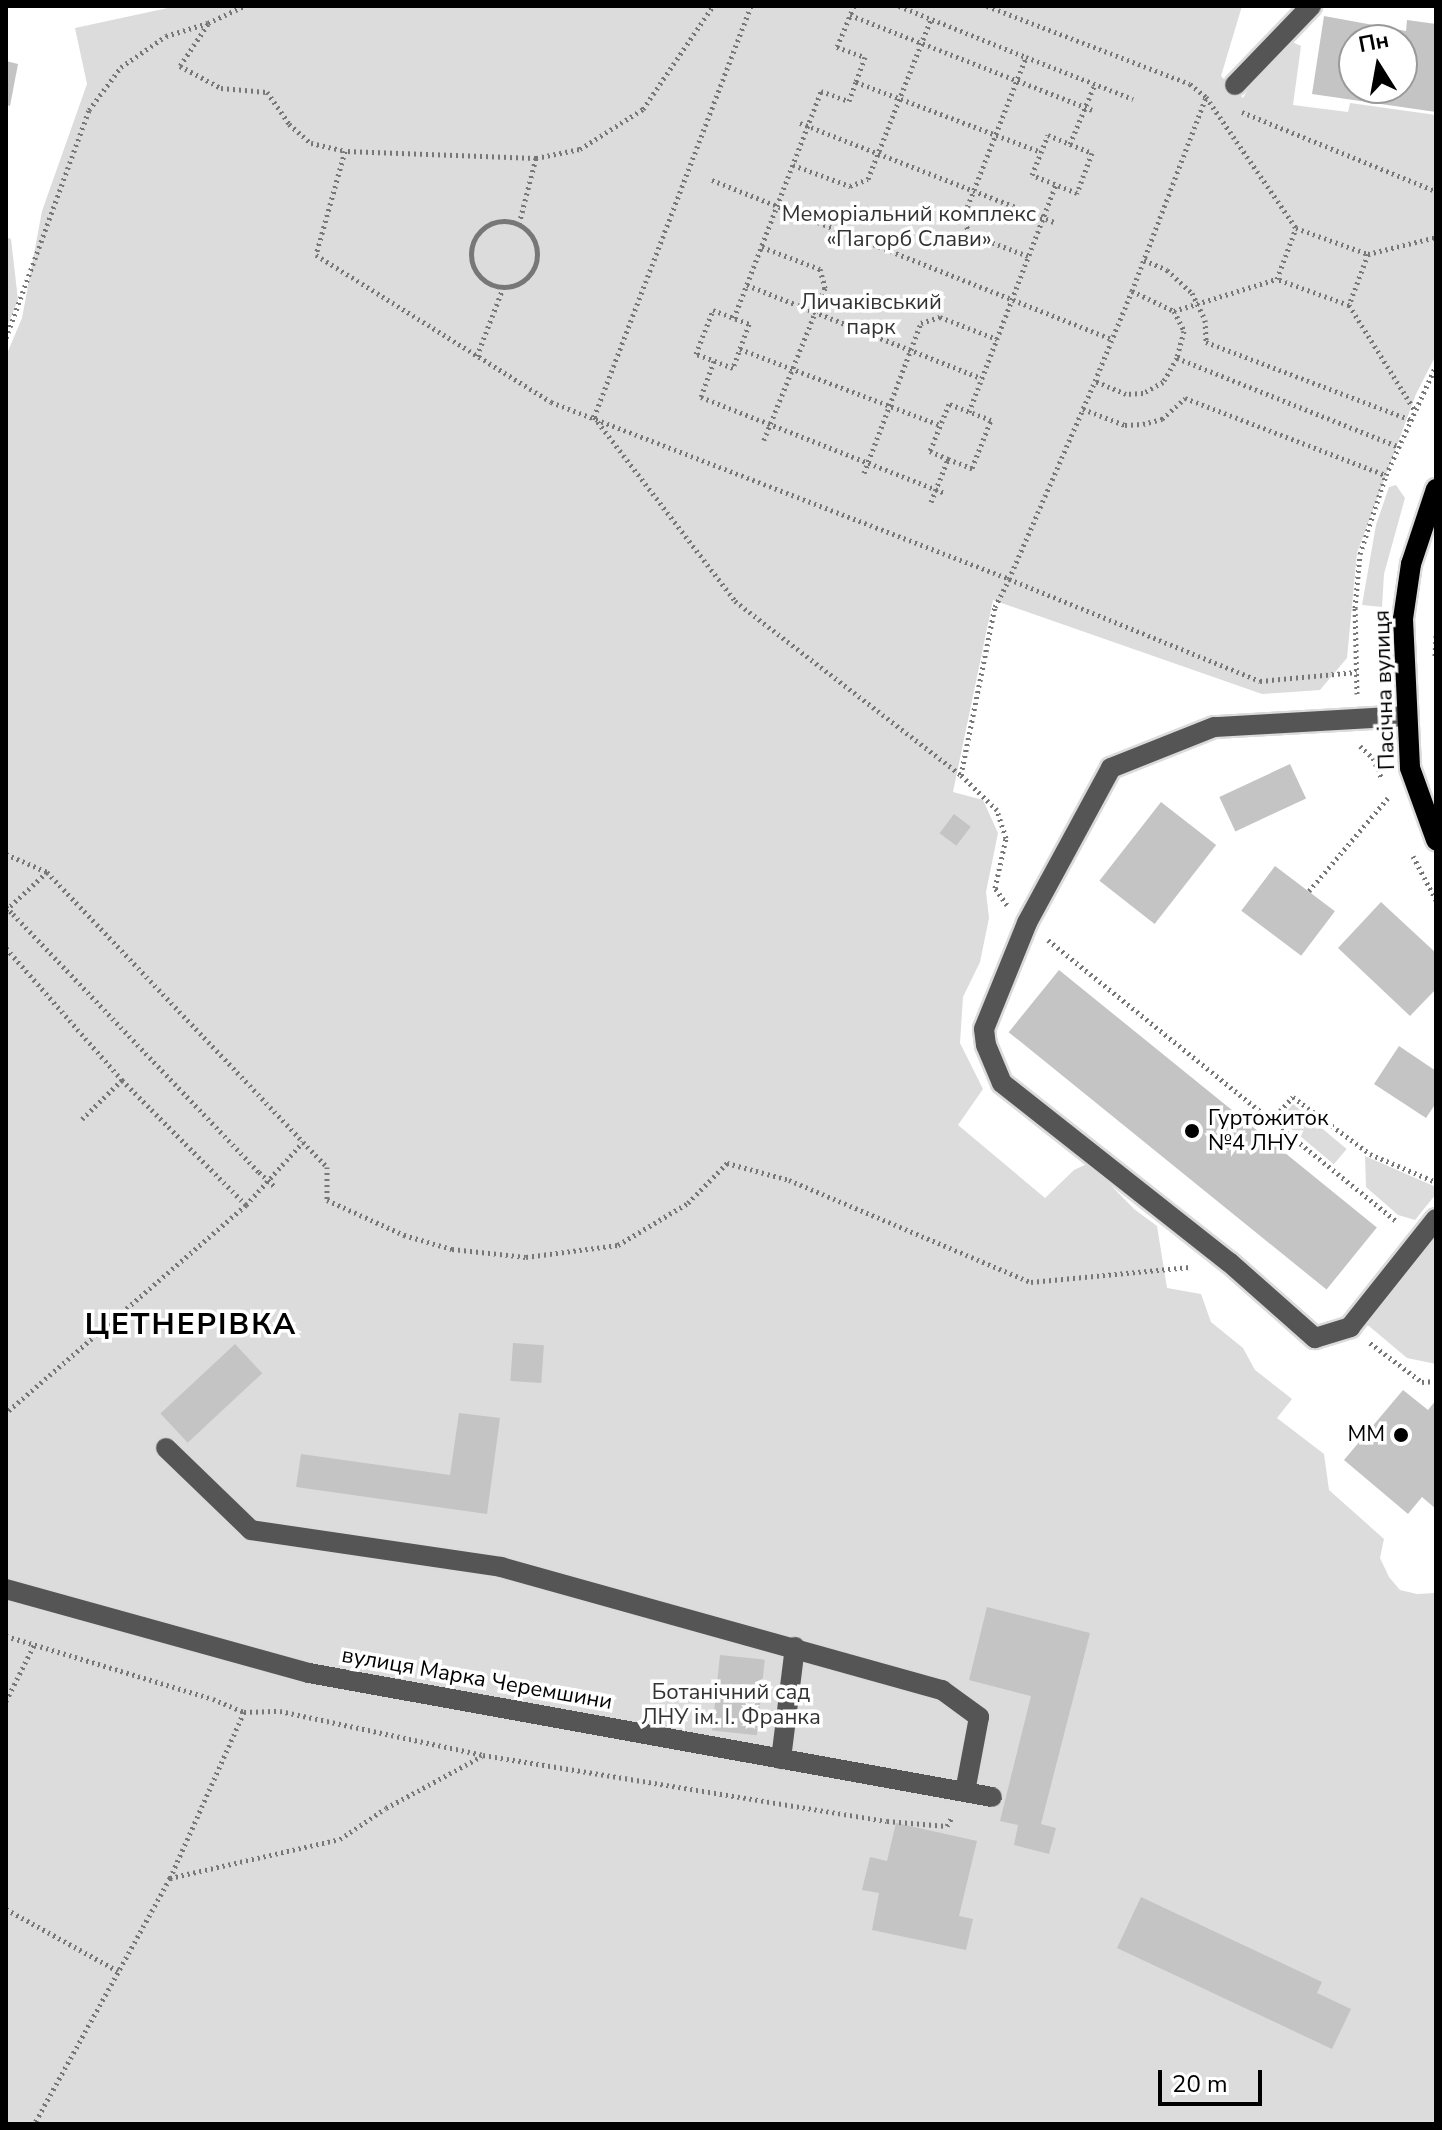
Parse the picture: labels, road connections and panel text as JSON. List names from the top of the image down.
{
  "streets": {
    "main road": ["Пасічна вулиця"],
    "lane": ["вулиця Марка Черемшини"]
  },
  "districts": ["ЦЕТНЕРІВКА"],
  "parks": ["Меморіальний комплекс «Пагорб Слави»", "Личаківський парк", "Ботанічний сад ЛНУ ім. І. Франка"],
  "places": ["Гуртожиток №4 ЛНУ", "MM"],
  "scale_bar": "20 m",
  "north": "top"
}
